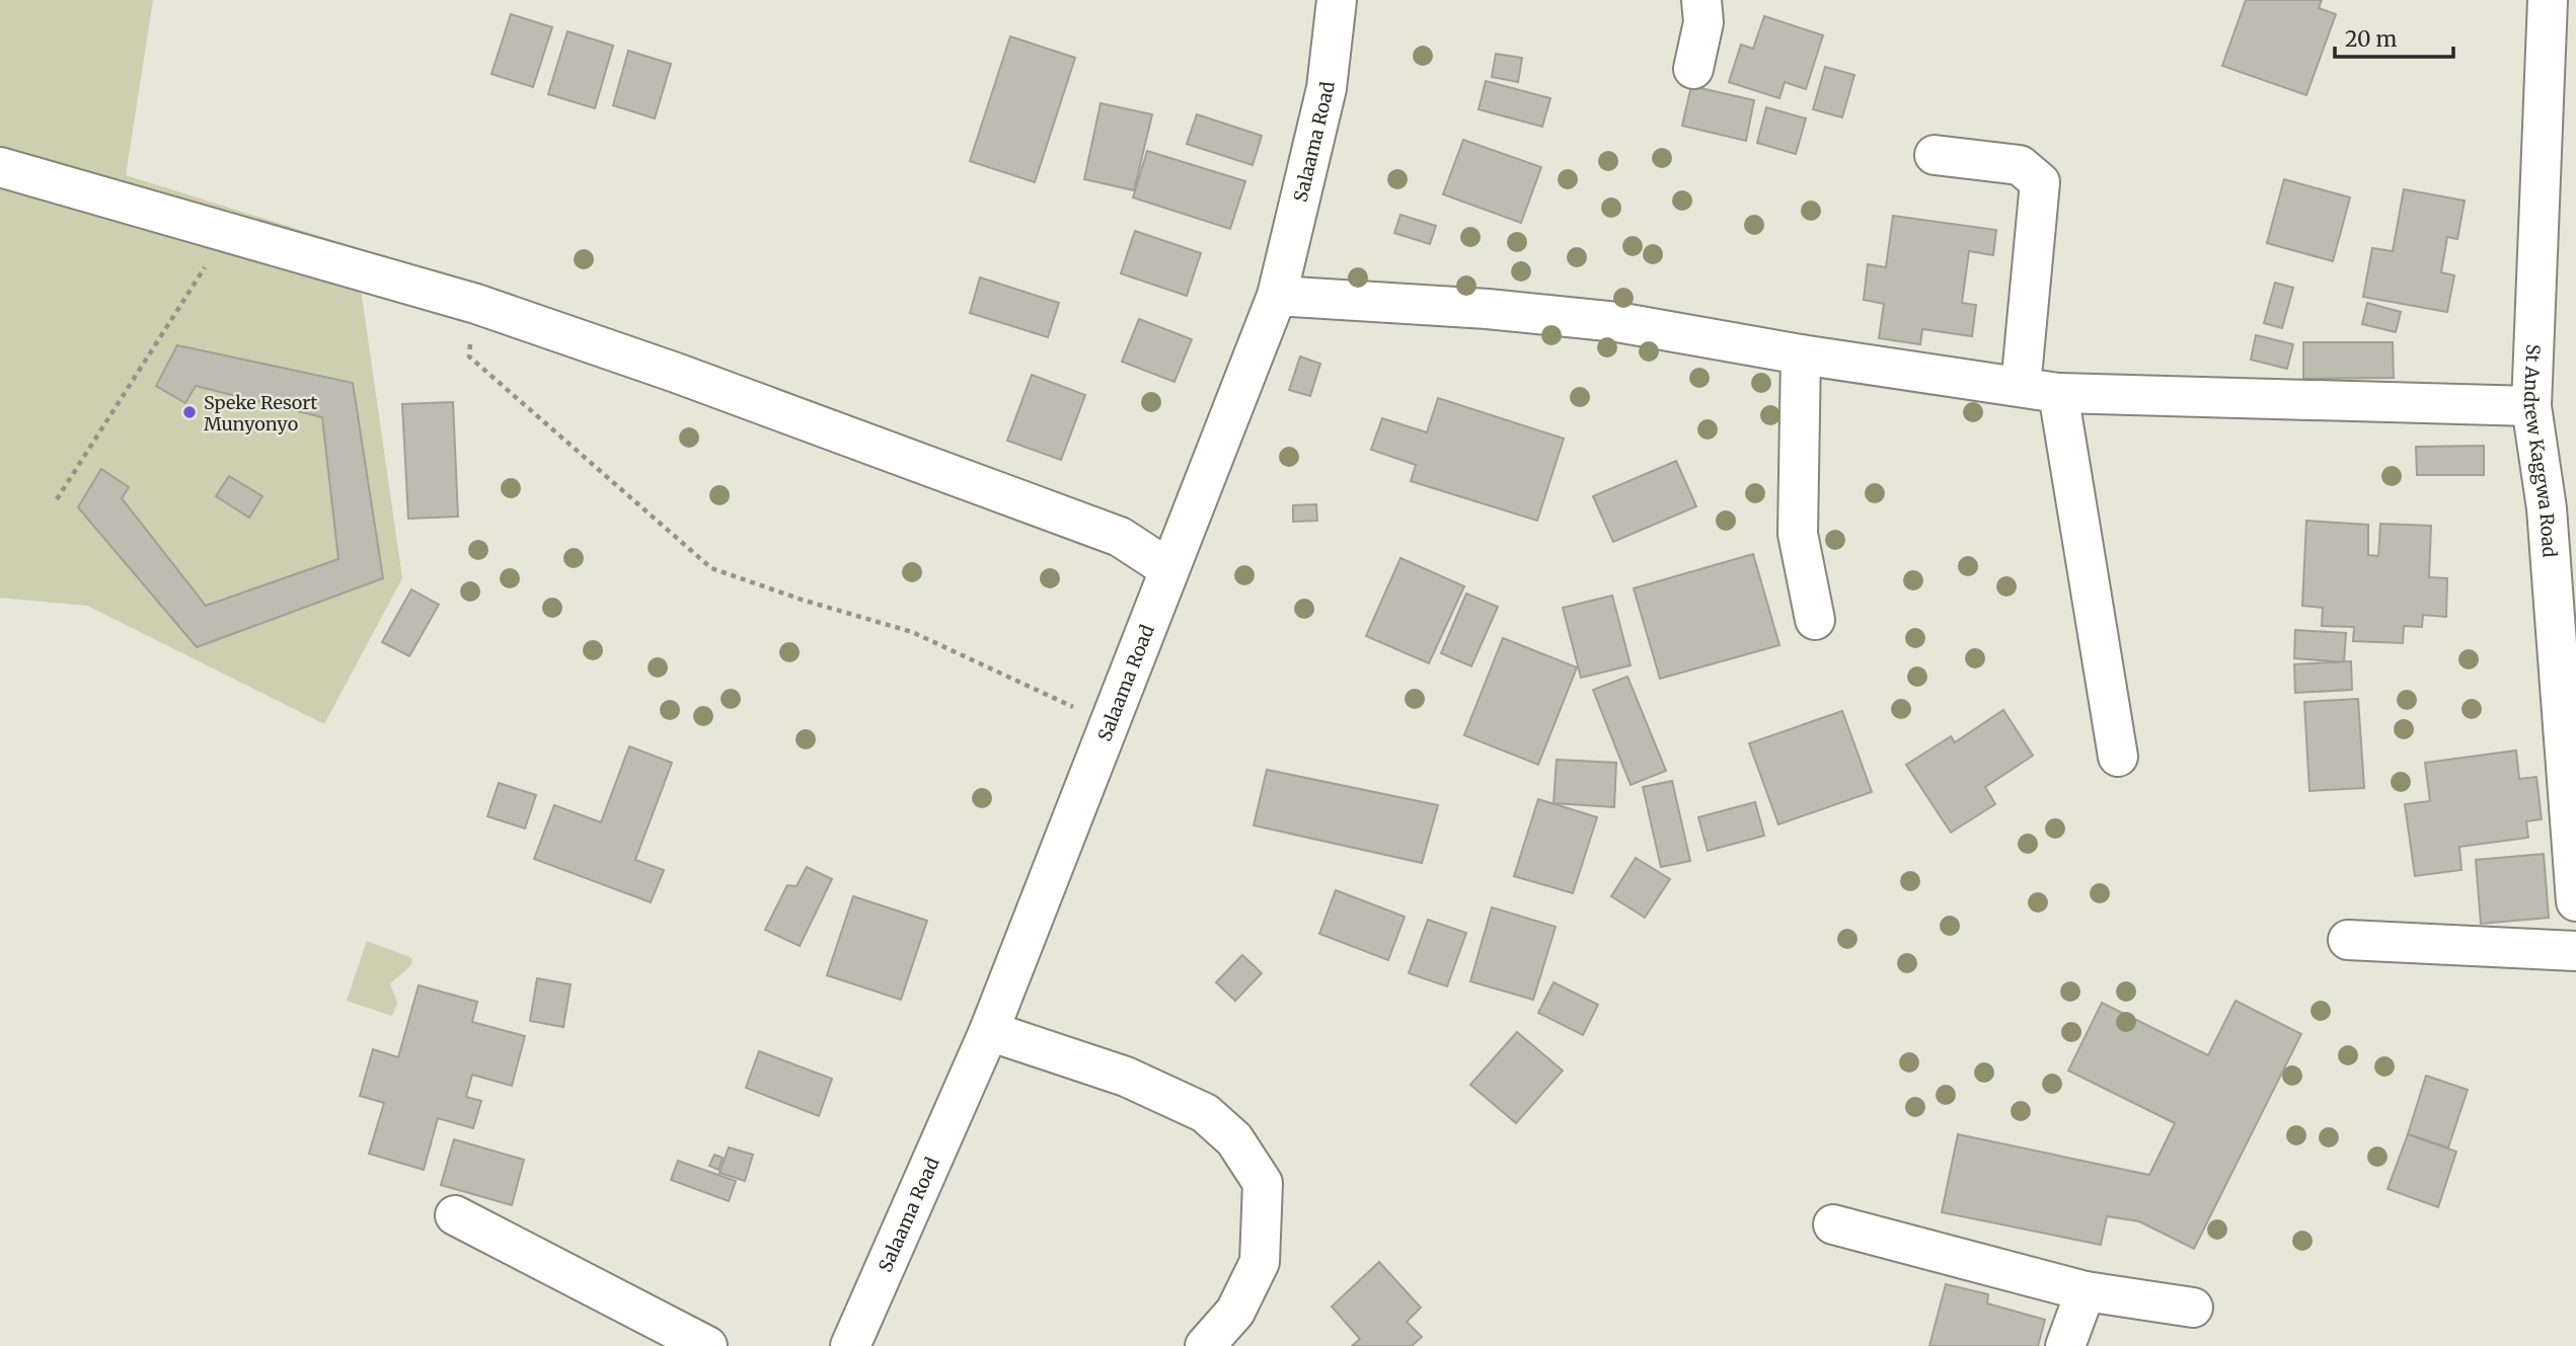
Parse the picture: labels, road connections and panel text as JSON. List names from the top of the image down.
{
  "streets": {
    "street": ["Salaama Road", "St Andrew Kaggwa Road"]
  },
  "places": ["Speke Resort Munyonyo"],
  "scale_bar": "20 m"
}
